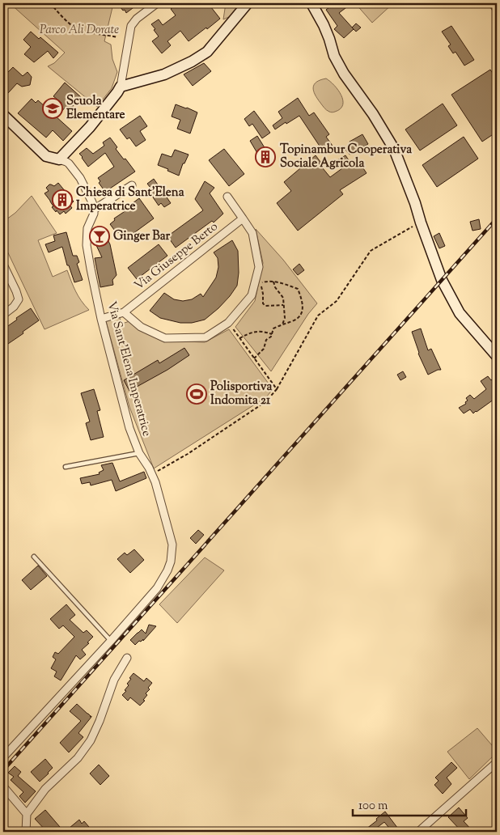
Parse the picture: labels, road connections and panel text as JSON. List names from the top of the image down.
{
  "streets": {
    "street": ["Via Giuseppe Berto", "Via Sant'Elena Imperatrice"]
  },
  "crossings": [
    ["Via Giuseppe Berto", "Via Sant'Elena Imperatrice"]
  ],
  "parks": ["Parco Ali Dorate"],
  "places": {
    "school or university": ["Scuola Elementare"],
    "building": ["Topinambur Cooperativa Sociale Agricola", "Chiesa di Sant'Elena Imperatrice"],
    "bar": ["Ginger Bar"],
    "sports": ["Polisportiva Indomita 21"]
  },
  "scale_bar": "100 m"
}
